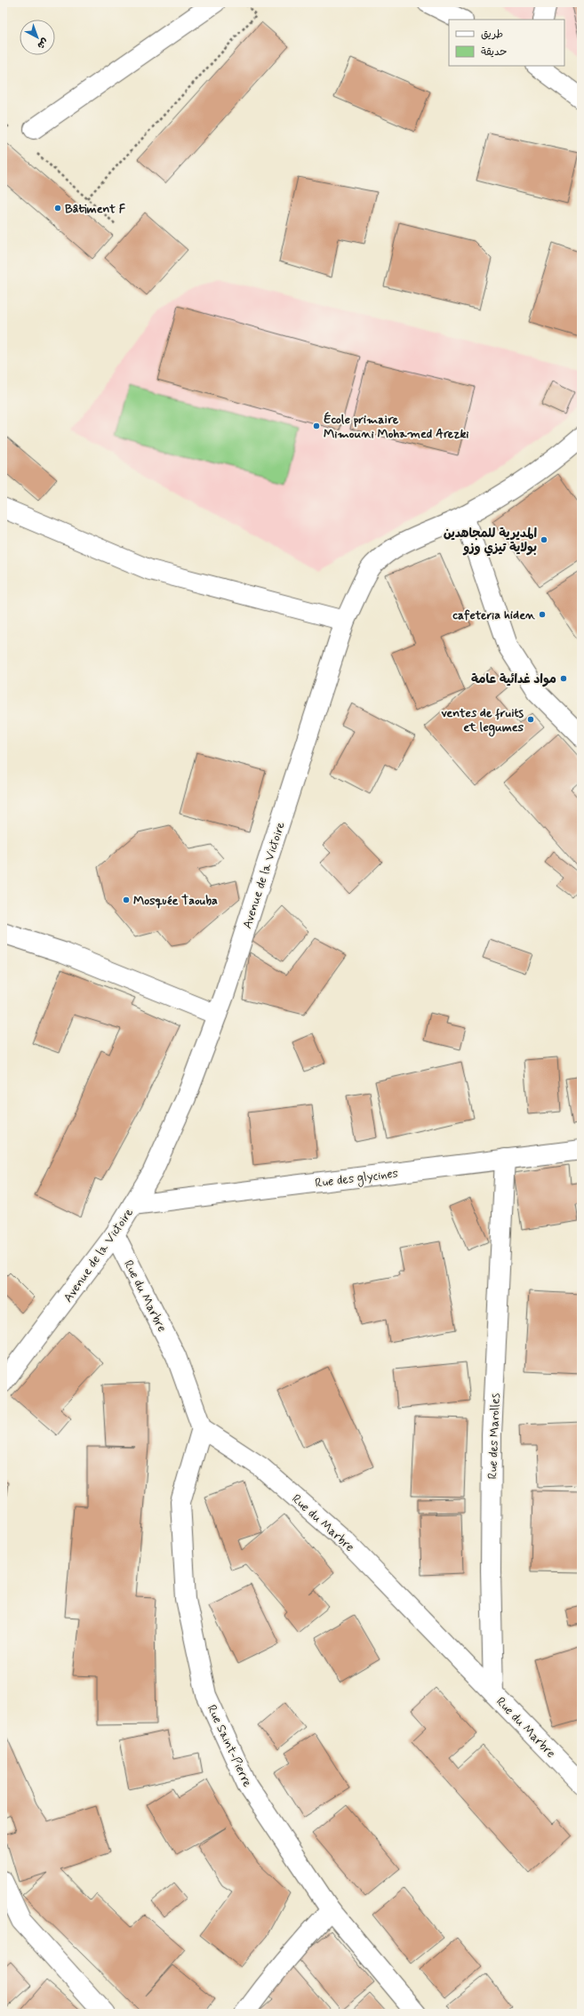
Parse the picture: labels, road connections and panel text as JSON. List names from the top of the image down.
{
  "streets": {
    "street": [
      "Avenue de la Victoire",
      "Rue des glycines",
      "Rue du Marbre",
      "Rue des Marolles",
      "Rue Saint-Pierre"
    ]
  },
  "crossings": [
    ["Avenue de la Victoire", "Rue des glycines"],
    ["Avenue de la Victoire", "Rue du Marbre"],
    ["Rue des glycines", "Rue des Marolles"],
    ["Rue du Marbre", "Rue des Marolles"],
    ["Rue du Marbre", "Rue Saint-Pierre"]
  ],
  "places": [
    "Bâtiment F",
    "École primaire Mimouni Mohamed Arezki",
    "المديرية للمجاهدين بولاية تيزي وزو",
    "cafeteria hiden",
    "مواد غدائية عامة",
    "ventes de fruits et legumes",
    "Mosquée Taouba"
  ],
  "legend": ["طريق", "حديقة"],
  "north": "bottom right"
}
